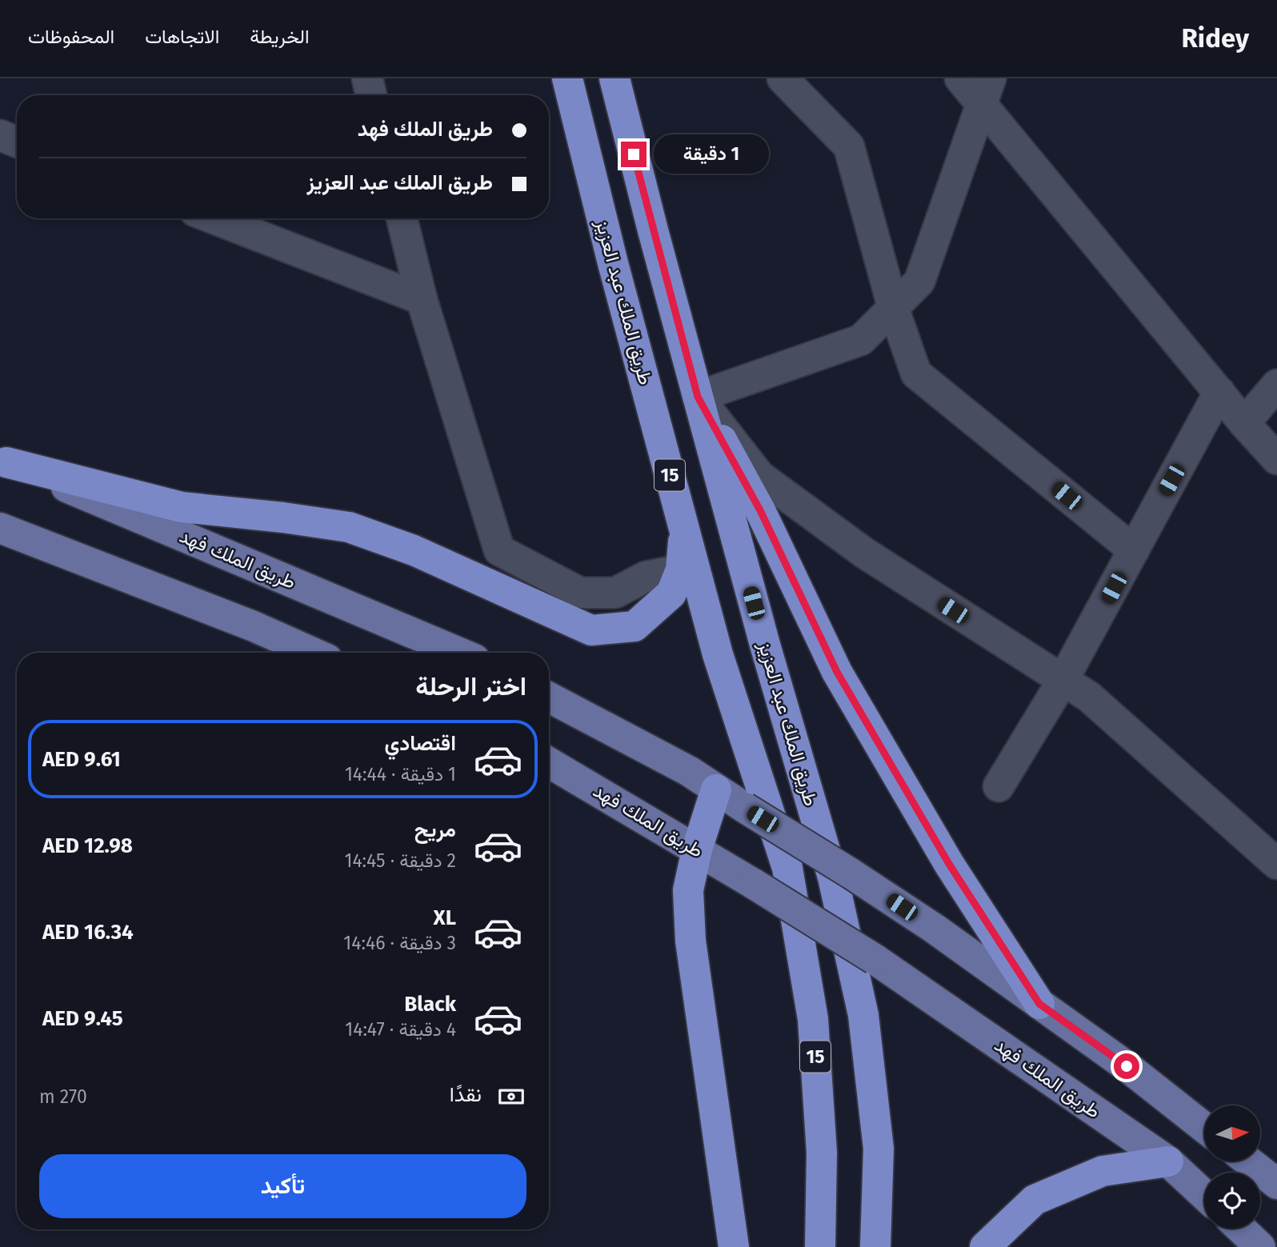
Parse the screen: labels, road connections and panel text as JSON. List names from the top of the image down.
{
  "streets": {
    "highway": ["طريق الملك عبد العزيز", "15"],
    "main road": ["طريق الملك فهد"]
  },
  "north": "right",
  "page": {
    "header": "Ridey",
    "nav": ["الخريطة", "الاتجاهات", "المحفوظات"],
    "banner": ["طريق الملك فهد", "طريق الملك عبد العزيز"],
    "bubble": "1 دقيقة",
    "heading": "اختر الرحلة",
    "list": [
      {
        "name": "اقتصادي",
        "note": "1 دقيقة · 14:44",
        "value": "AED 9.61"
      },
      {
        "name": "مريح",
        "note": "2 دقيقة · 14:45",
        "value": "AED 12.98"
      },
      {
        "name": "XL",
        "note": "3 دقيقة · 14:46",
        "value": "AED 16.34"
      },
      {
        "name": "Black",
        "note": "4 دقيقة · 14:47",
        "value": "AED 9.45"
      }
    ],
    "pay": ["نقدًا", "270 m"],
    "buttons": "تأكيد"
  }
}
